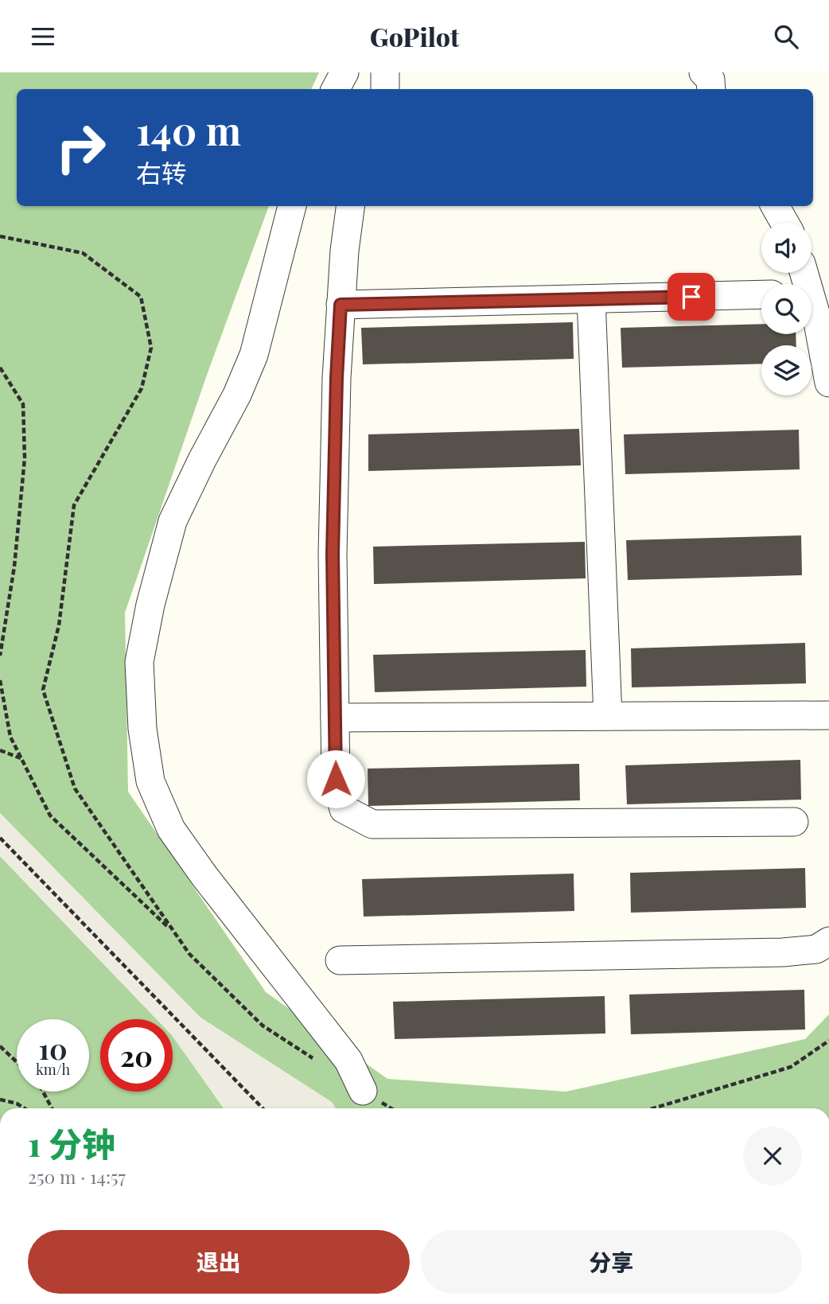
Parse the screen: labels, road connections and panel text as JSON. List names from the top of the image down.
{
  "page": {
    "header": "GoPilot",
    "turn": ["140 m", "右转"],
    "speed": "10 km/h",
    "limit": "20",
    "heading": ["1 分钟", "250 m · 14:57"],
    "buttons": ["退出", "分享"]
  }
}
